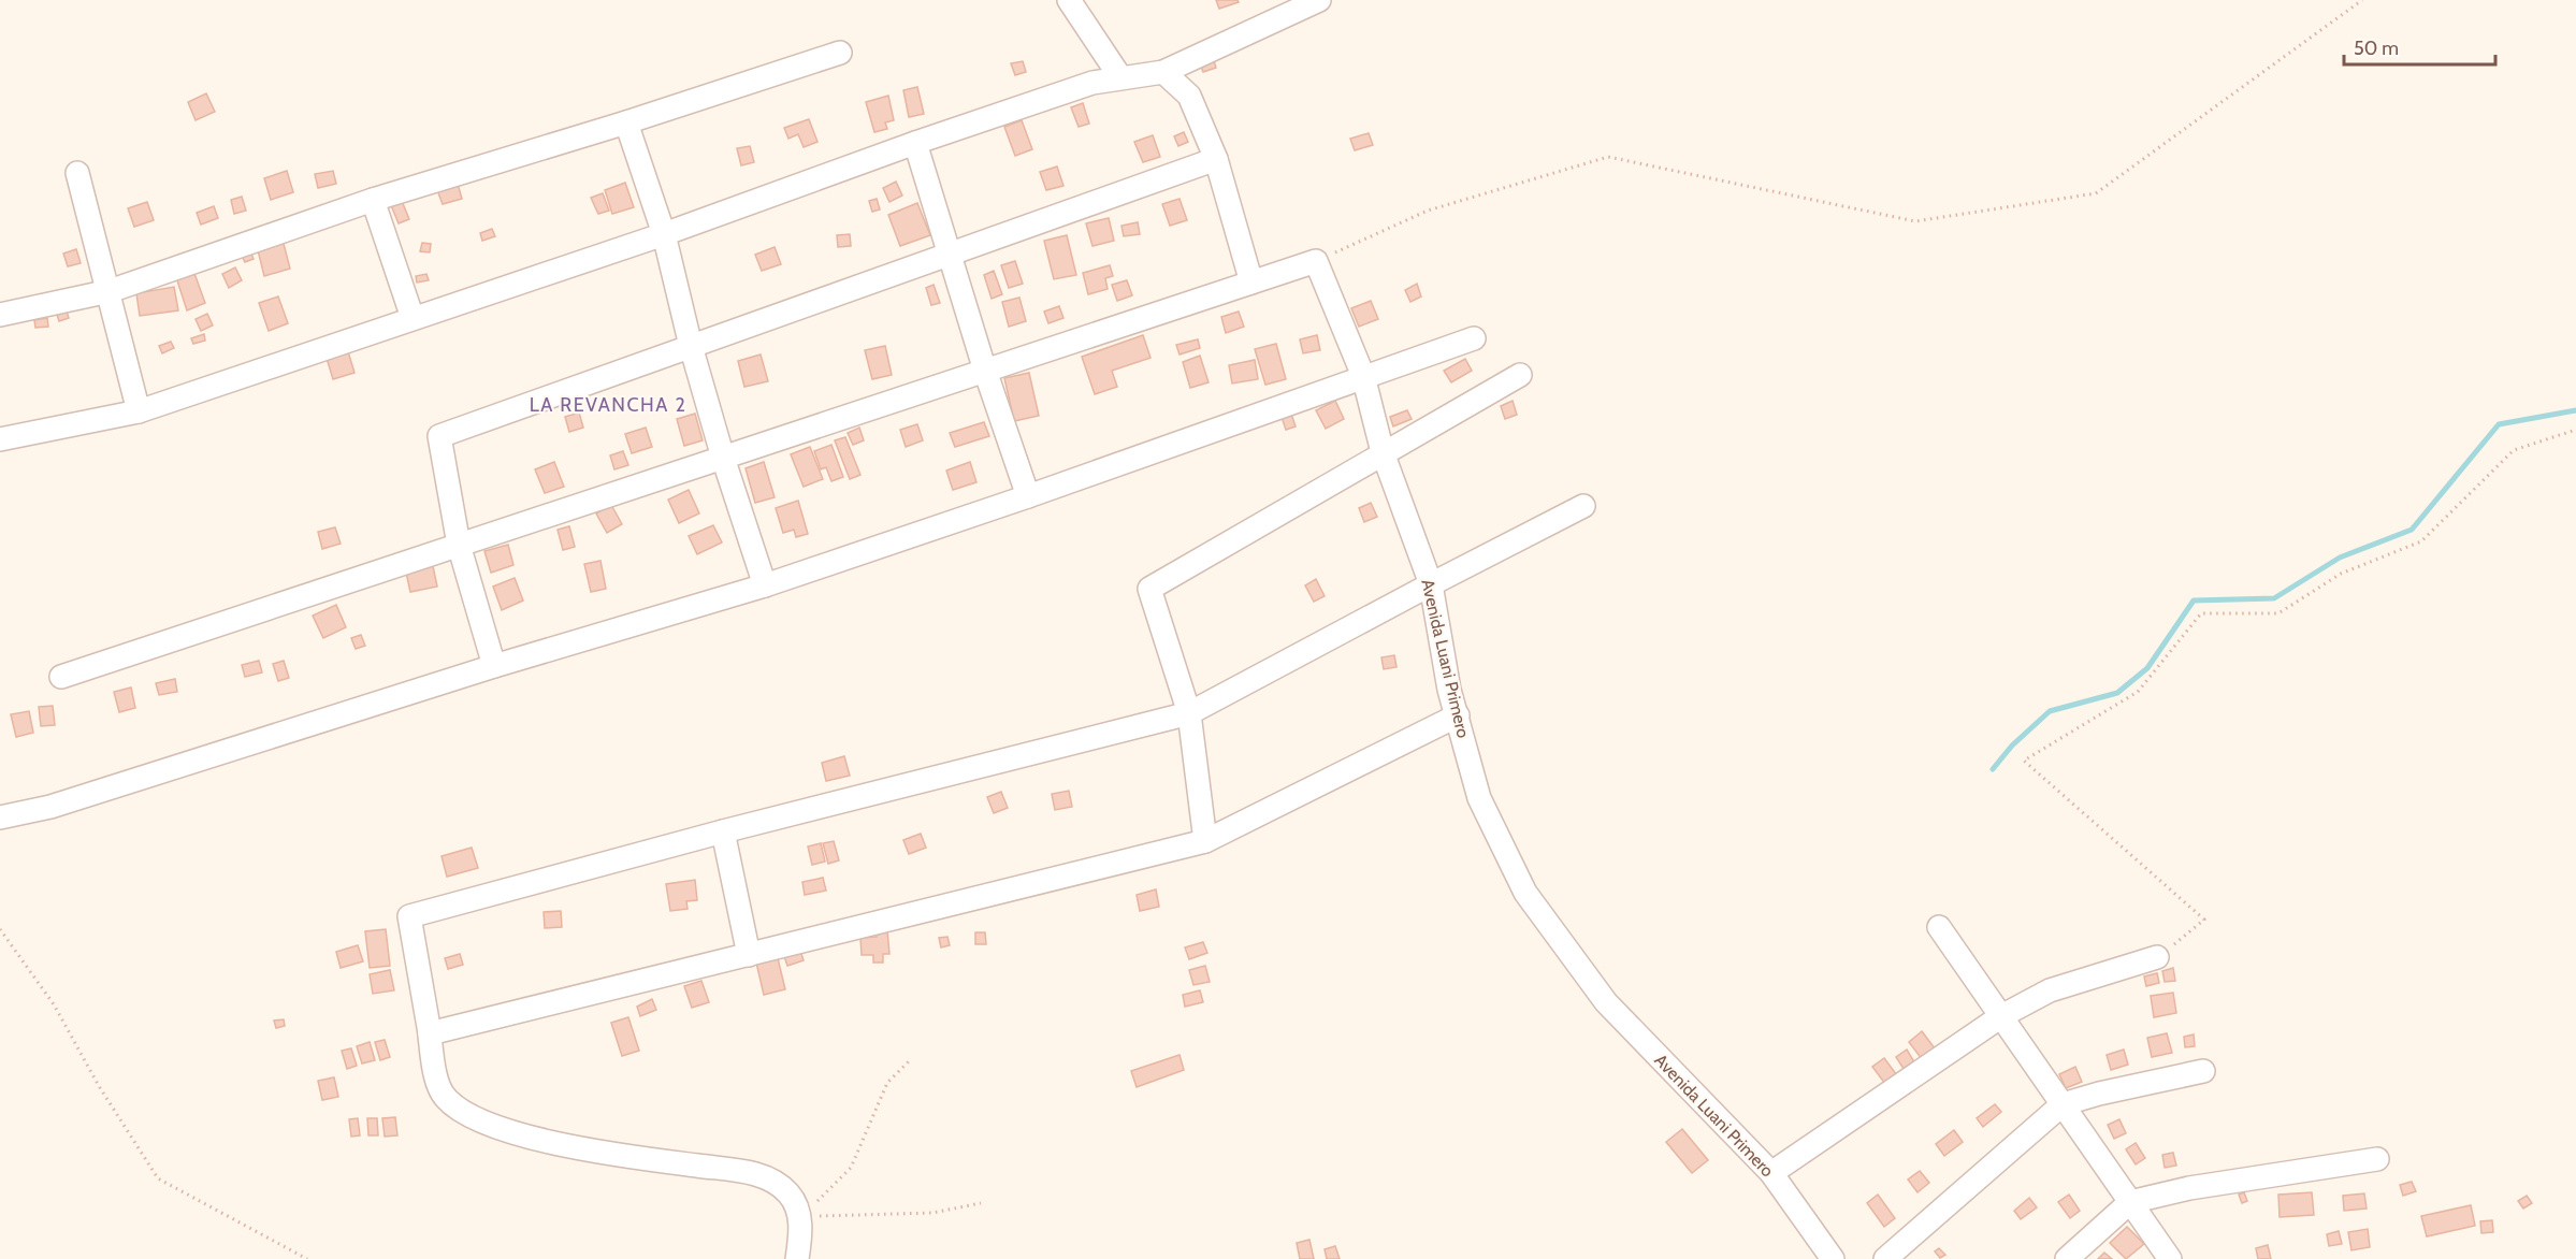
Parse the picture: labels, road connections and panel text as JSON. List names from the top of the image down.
{
  "streets": {
    "street": ["Avenida Luani Primero"]
  },
  "districts": ["LA REVANCHA 2"],
  "scale_bar": "50 m"
}
